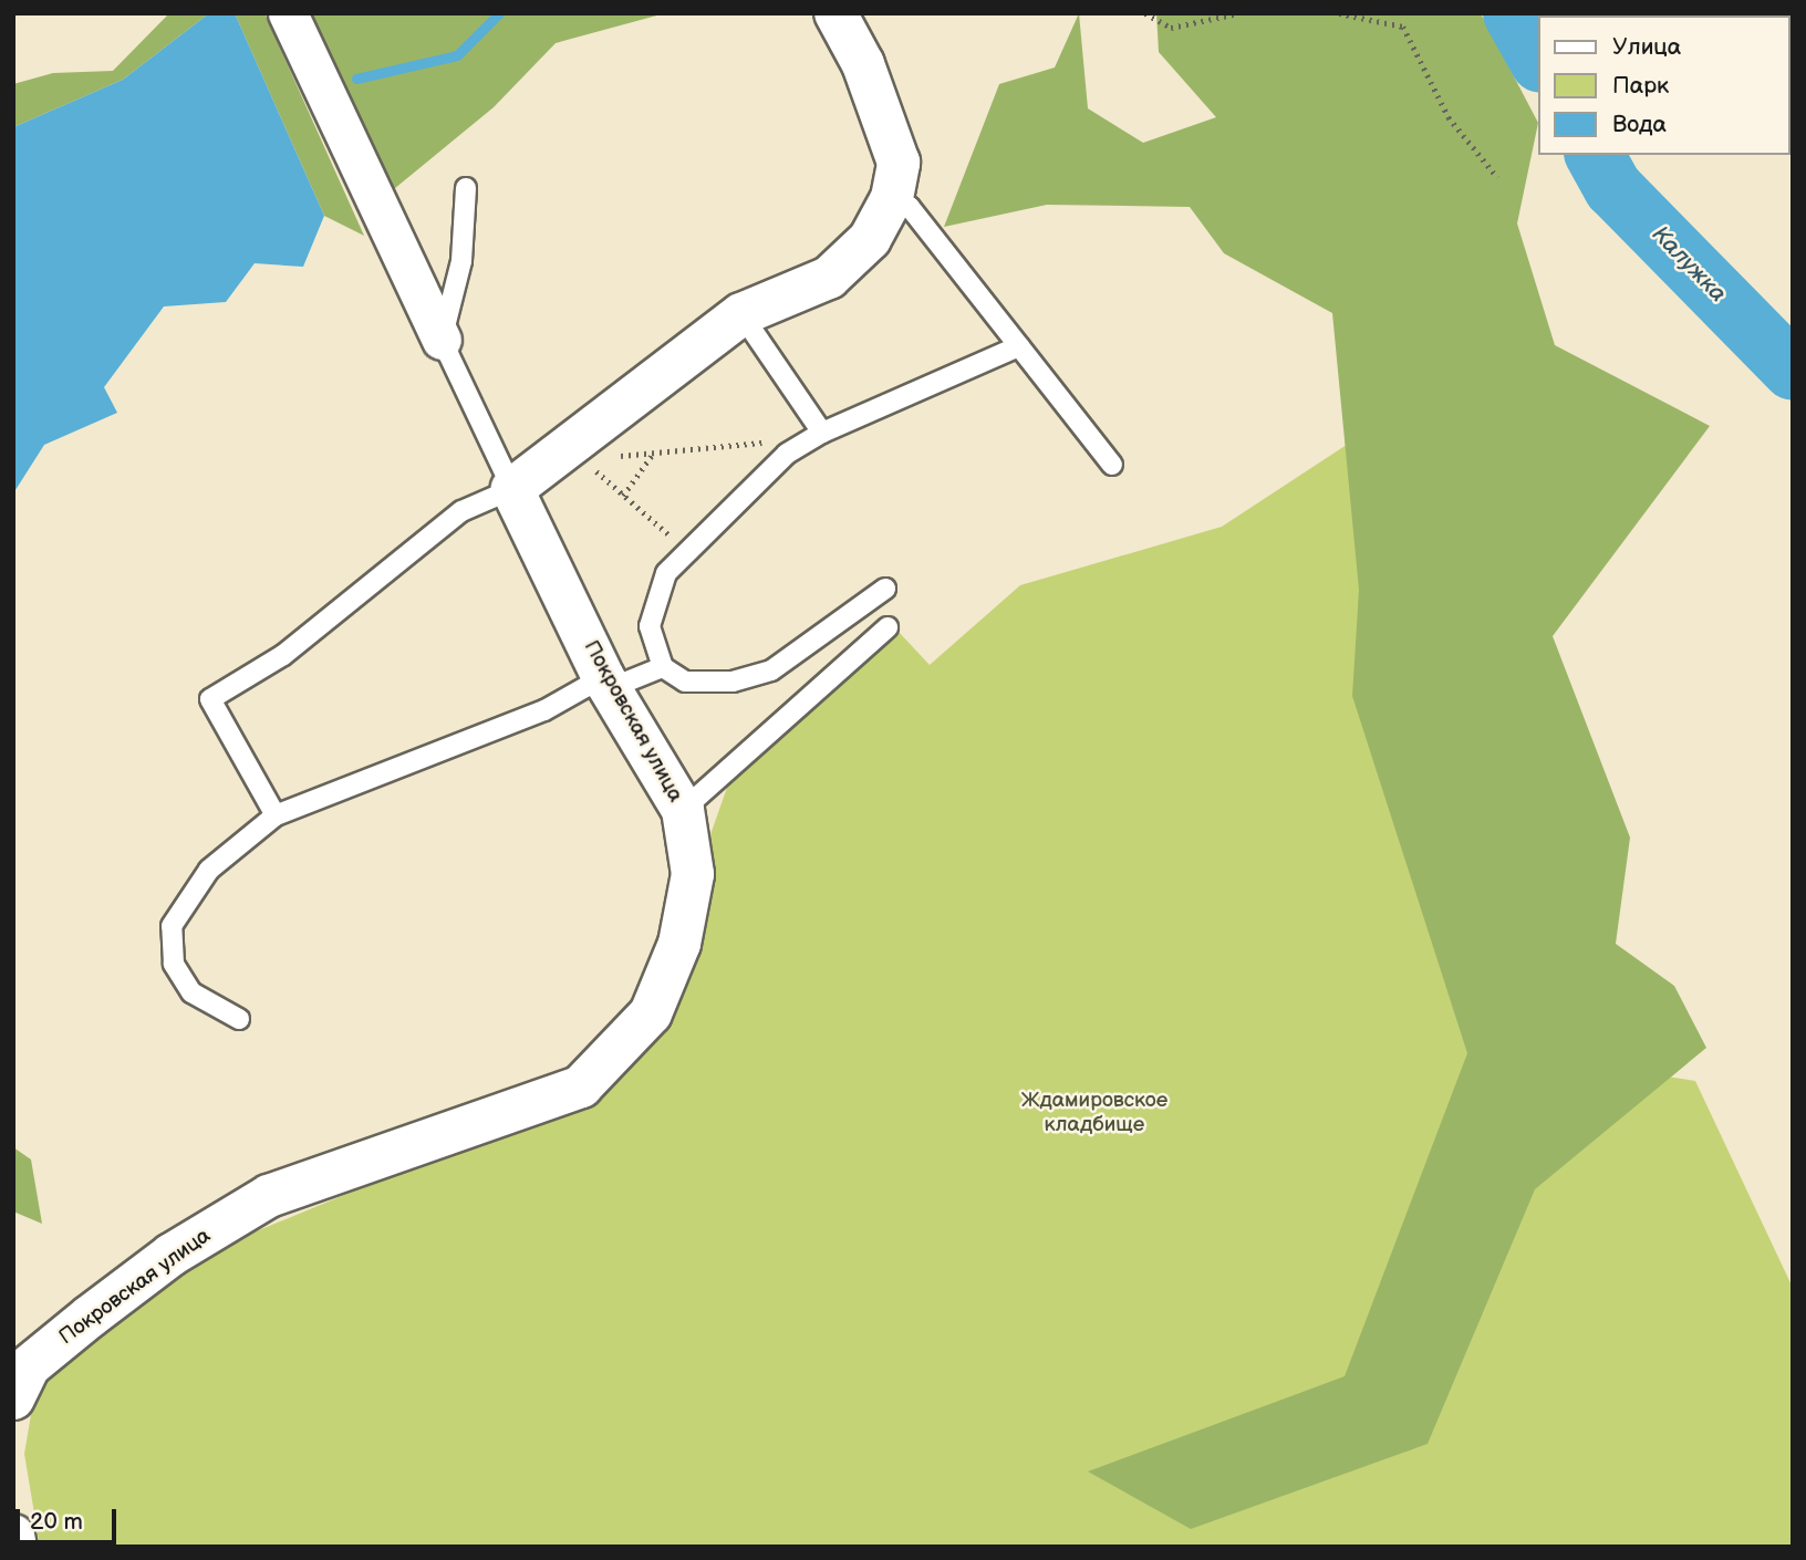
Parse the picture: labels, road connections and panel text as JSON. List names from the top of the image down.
{
  "streets": {
    "street": ["Покровская улица"]
  },
  "water": ["Калужка"],
  "parks": ["Ждамировское кладбище"],
  "legend": ["Улица", "Парк", "Вода"],
  "scale_bar": "20 m"
}
